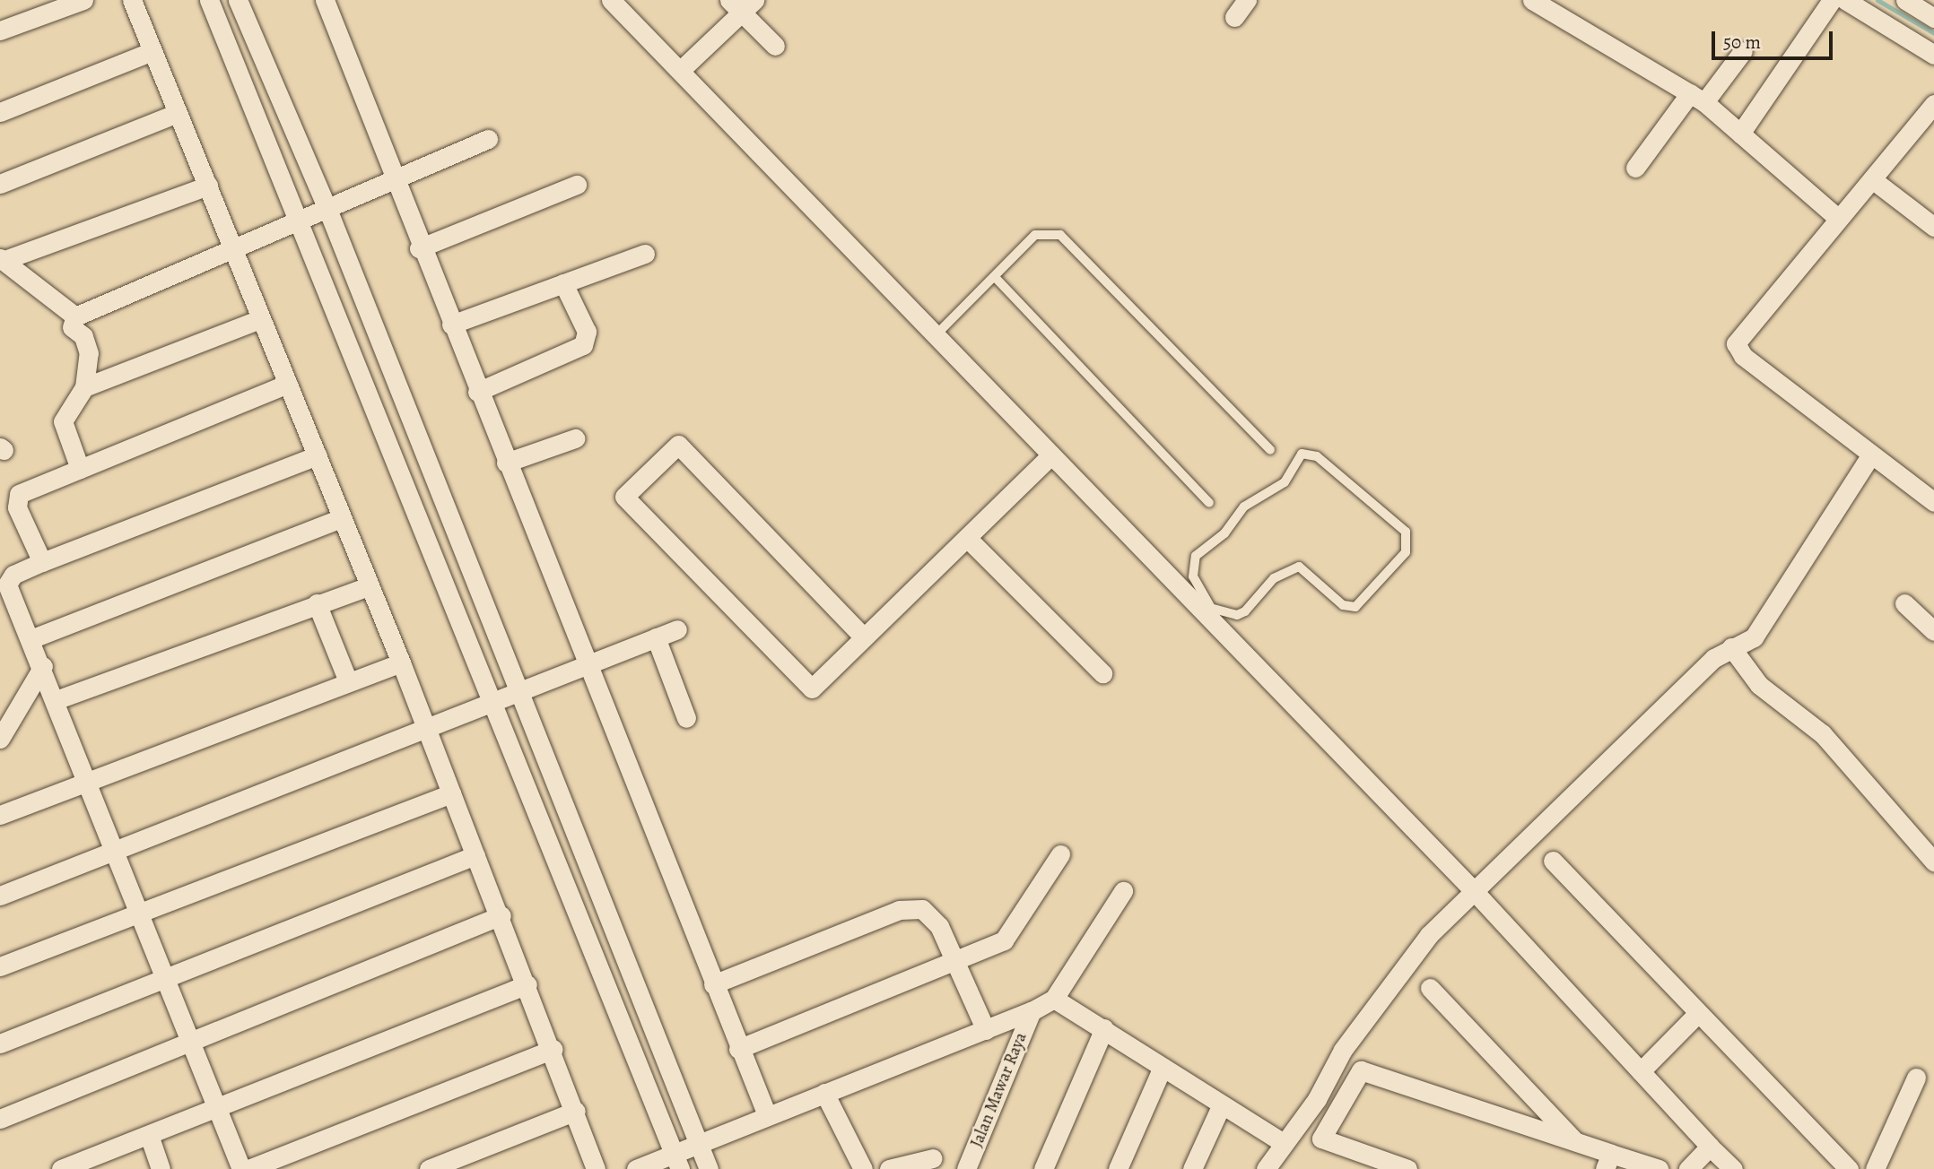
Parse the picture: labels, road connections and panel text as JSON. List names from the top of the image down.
{
  "streets": {
    "street": ["Jalan Mawar Raya"]
  },
  "scale_bar": "50 m"
}
